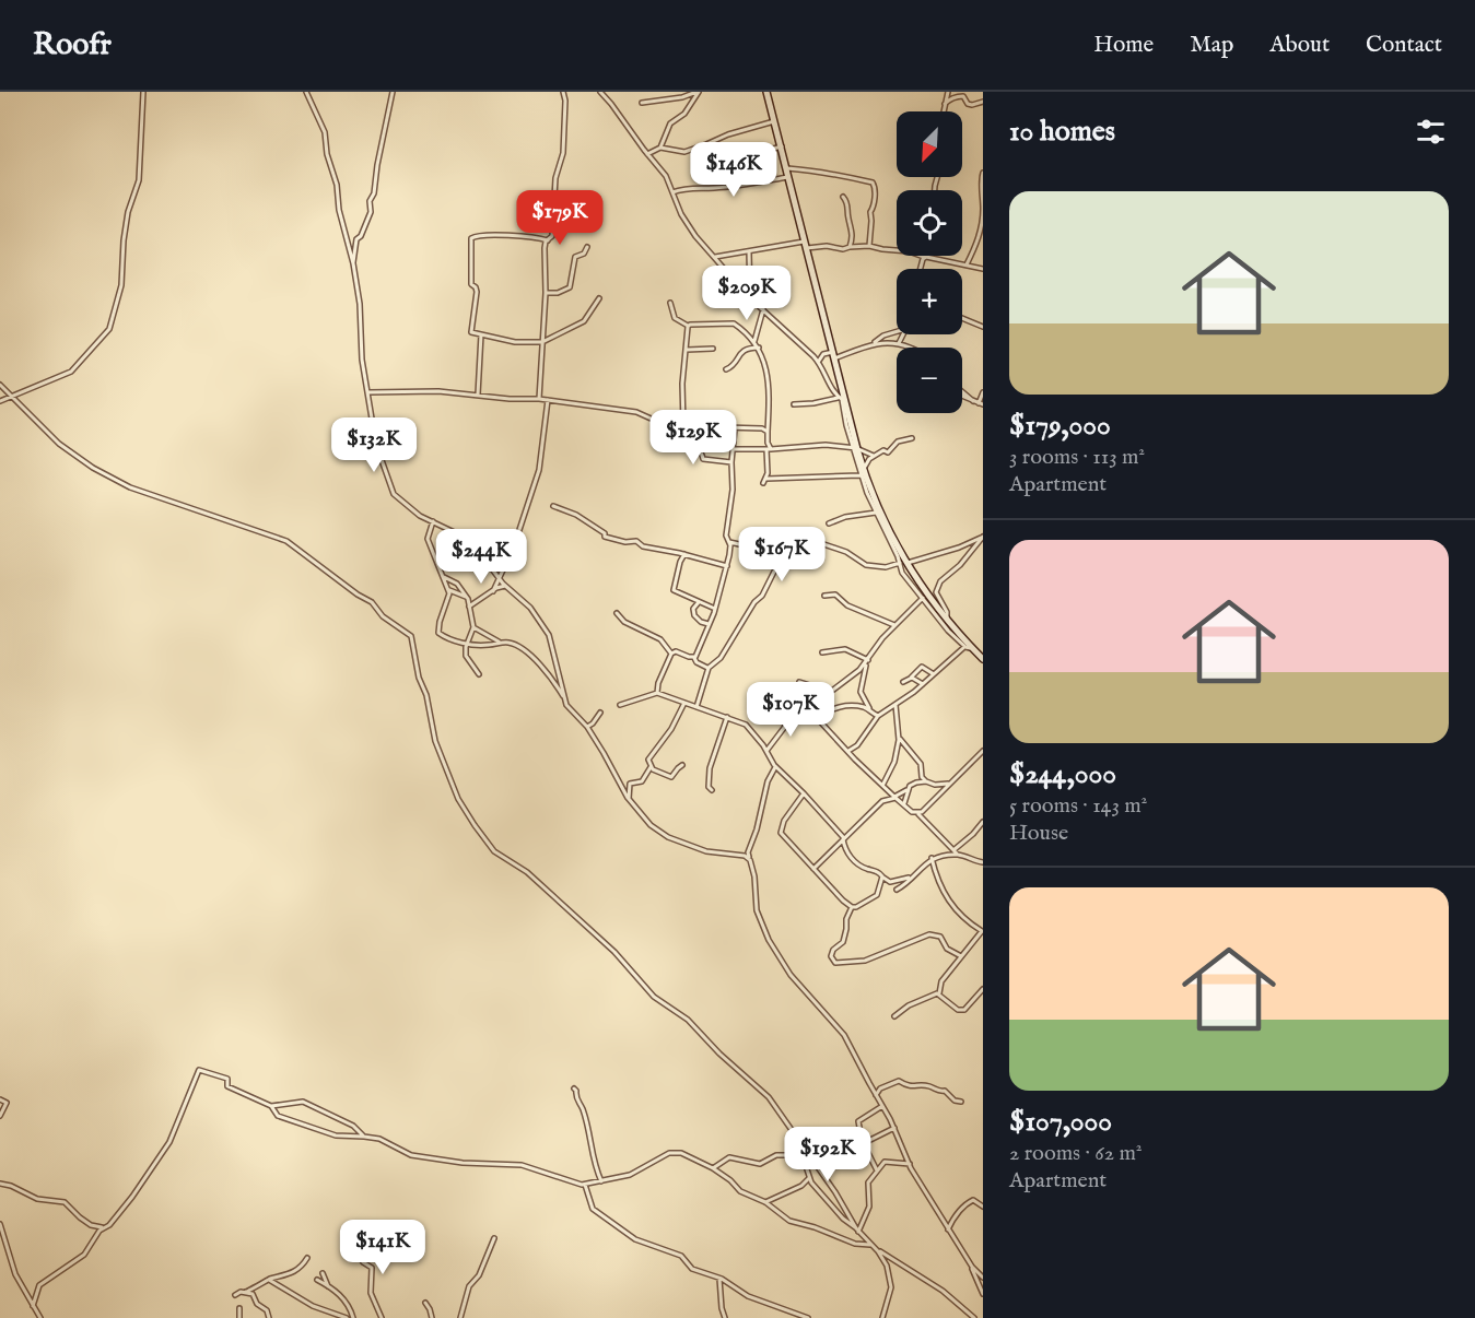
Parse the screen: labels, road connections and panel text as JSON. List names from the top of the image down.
{
  "north": "bottom left",
  "page": {
    "header": "Roofr",
    "nav": [
      "Home",
      "Map",
      "About",
      "Contact"
    ],
    "heading": "10 homes",
    "map_buttons": ["+", "−"],
    "price": [
      "$146K",
      "$179K",
      "$209K",
      "$129K",
      "$132K",
      "$167K",
      "$244K",
      "$107K",
      "$192K",
      "$141K"
    ],
    "list": [
      {
        "name": "$179,000",
        "note": "3 rooms · 113 m² · Apartment"
      },
      {
        "name": "$244,000",
        "note": "5 rooms · 143 m² · House"
      },
      {
        "name": "$107,000",
        "note": "2 rooms · 62 m² · Apartment"
      }
    ]
  }
}
